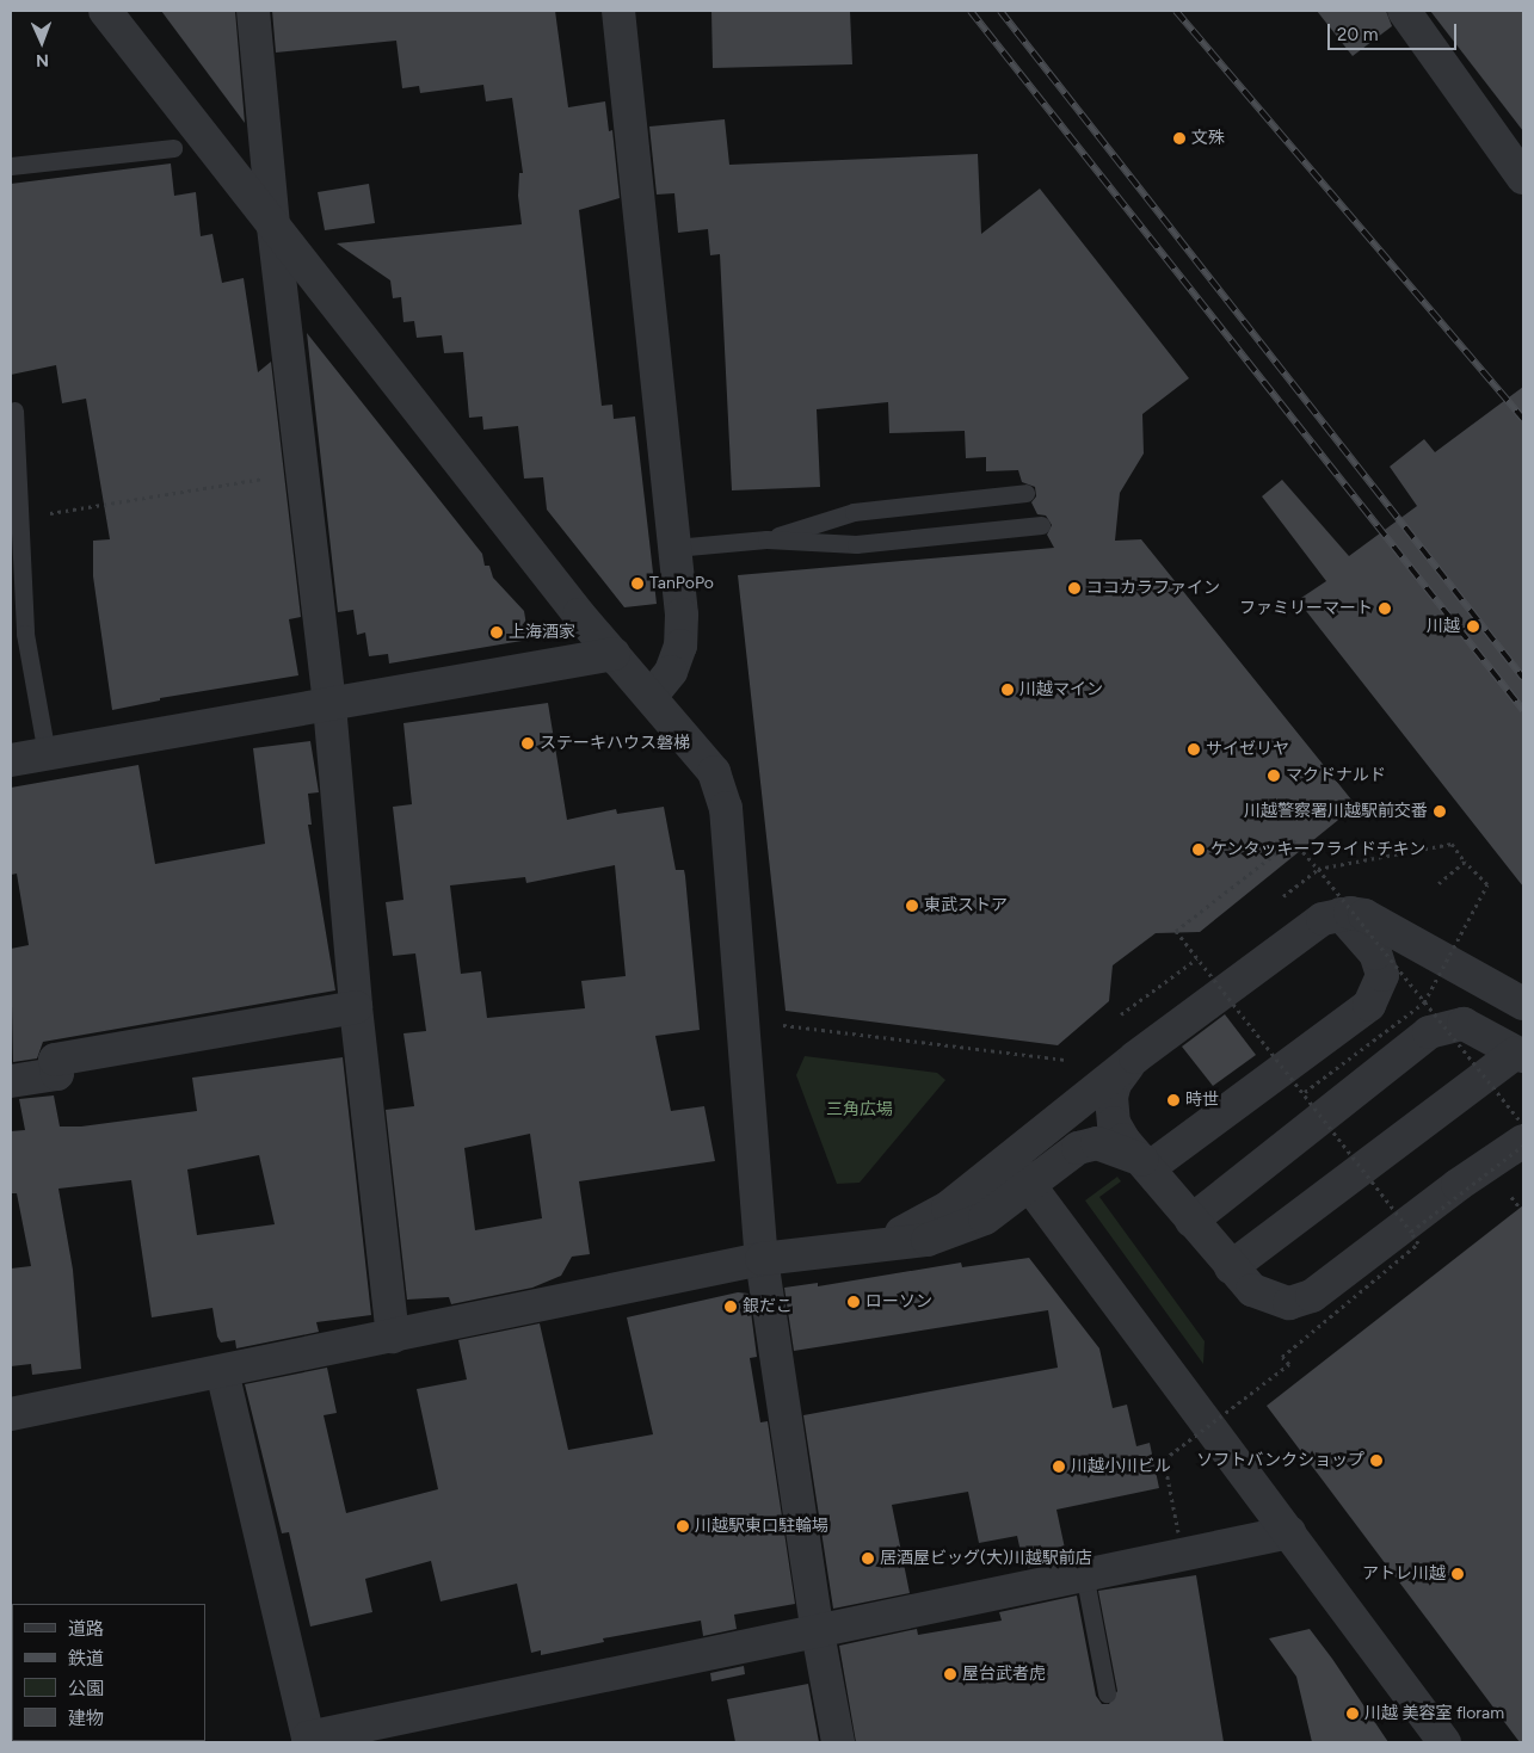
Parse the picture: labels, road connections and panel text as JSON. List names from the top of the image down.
{
  "parks": ["三角広場"],
  "places": [
    "文殊",
    "TanPoPo",
    "ココカラファイン",
    "ファミリーマート",
    "川越",
    "上海酒家",
    "川越マイン",
    "ステーキハウス磐梯",
    "サイゼリヤ",
    "マクドナルド",
    "川越警察署川越駅前交番",
    "ケンタッキーフライドチキン",
    "東武ストア",
    "時世",
    "ローソン",
    "銀だこ",
    "ソフトバンクショップ",
    "川越小川ビル",
    "川越駅東口駐輪場",
    "居酒屋ビッグ(大)川越駅前店",
    "アトレ川越",
    "屋台武者虎",
    "川越 美容室 floram"
  ],
  "legend": [
    "道路",
    "鉄道",
    "公園",
    "建物"
  ],
  "scale_bar": "20 m",
  "north": "bottom"
}
